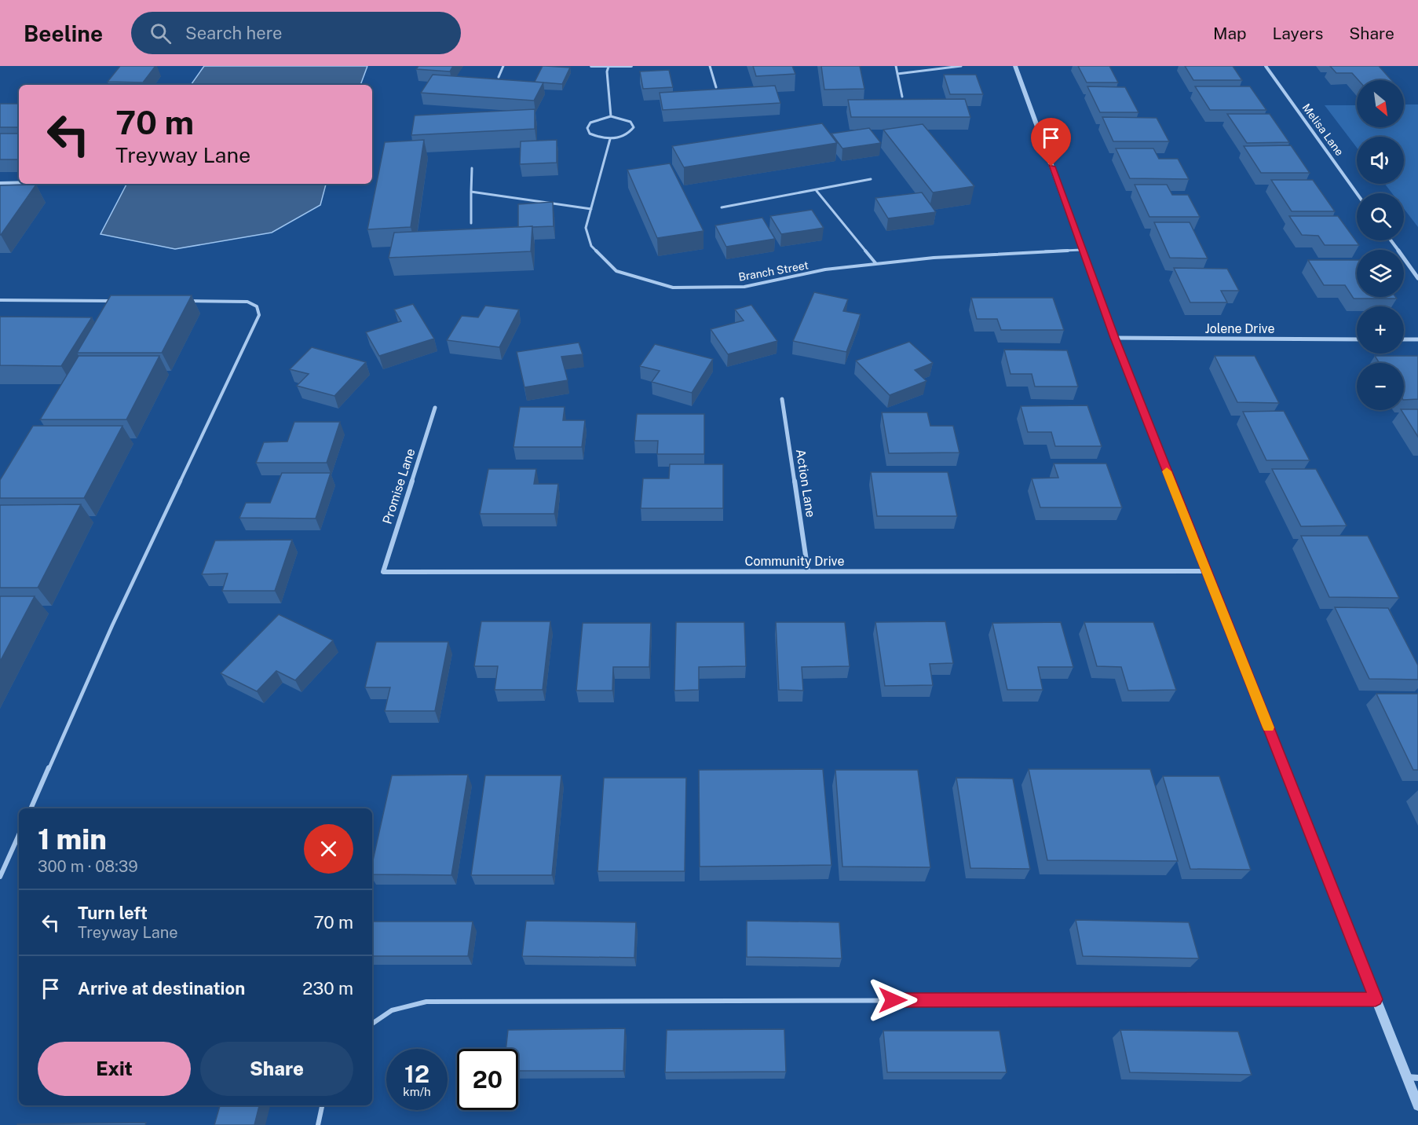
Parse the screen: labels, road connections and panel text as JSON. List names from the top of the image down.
{
  "streets": {
    "street": [
      "Melisa Lane",
      "Jolene Drive",
      "Action Lane",
      "Promise Lane",
      "Community Drive"
    ],
    "lane": ["Branch Street"]
  },
  "crossings": [
    ["Action Lane", "Community Drive"],
    ["Promise Lane", "Community Drive"]
  ],
  "north": "bottom right",
  "page": {
    "header": "Beeline",
    "search": "Search here",
    "nav": ["Map", "Layers", "Share"],
    "map_buttons": ["+", "−"],
    "turn": ["70 m", "Treyway Lane"],
    "heading": ["1 min", "300 m · 08:39"],
    "list": [
      {
        "name": "Turn left",
        "note": "Treyway Lane",
        "value": "70 m"
      },
      {
        "name": "Arrive at destination",
        "value": "230 m"
      }
    ],
    "buttons": ["Exit", "Share"],
    "speed": "12 km/h",
    "limit": "20"
  }
}
